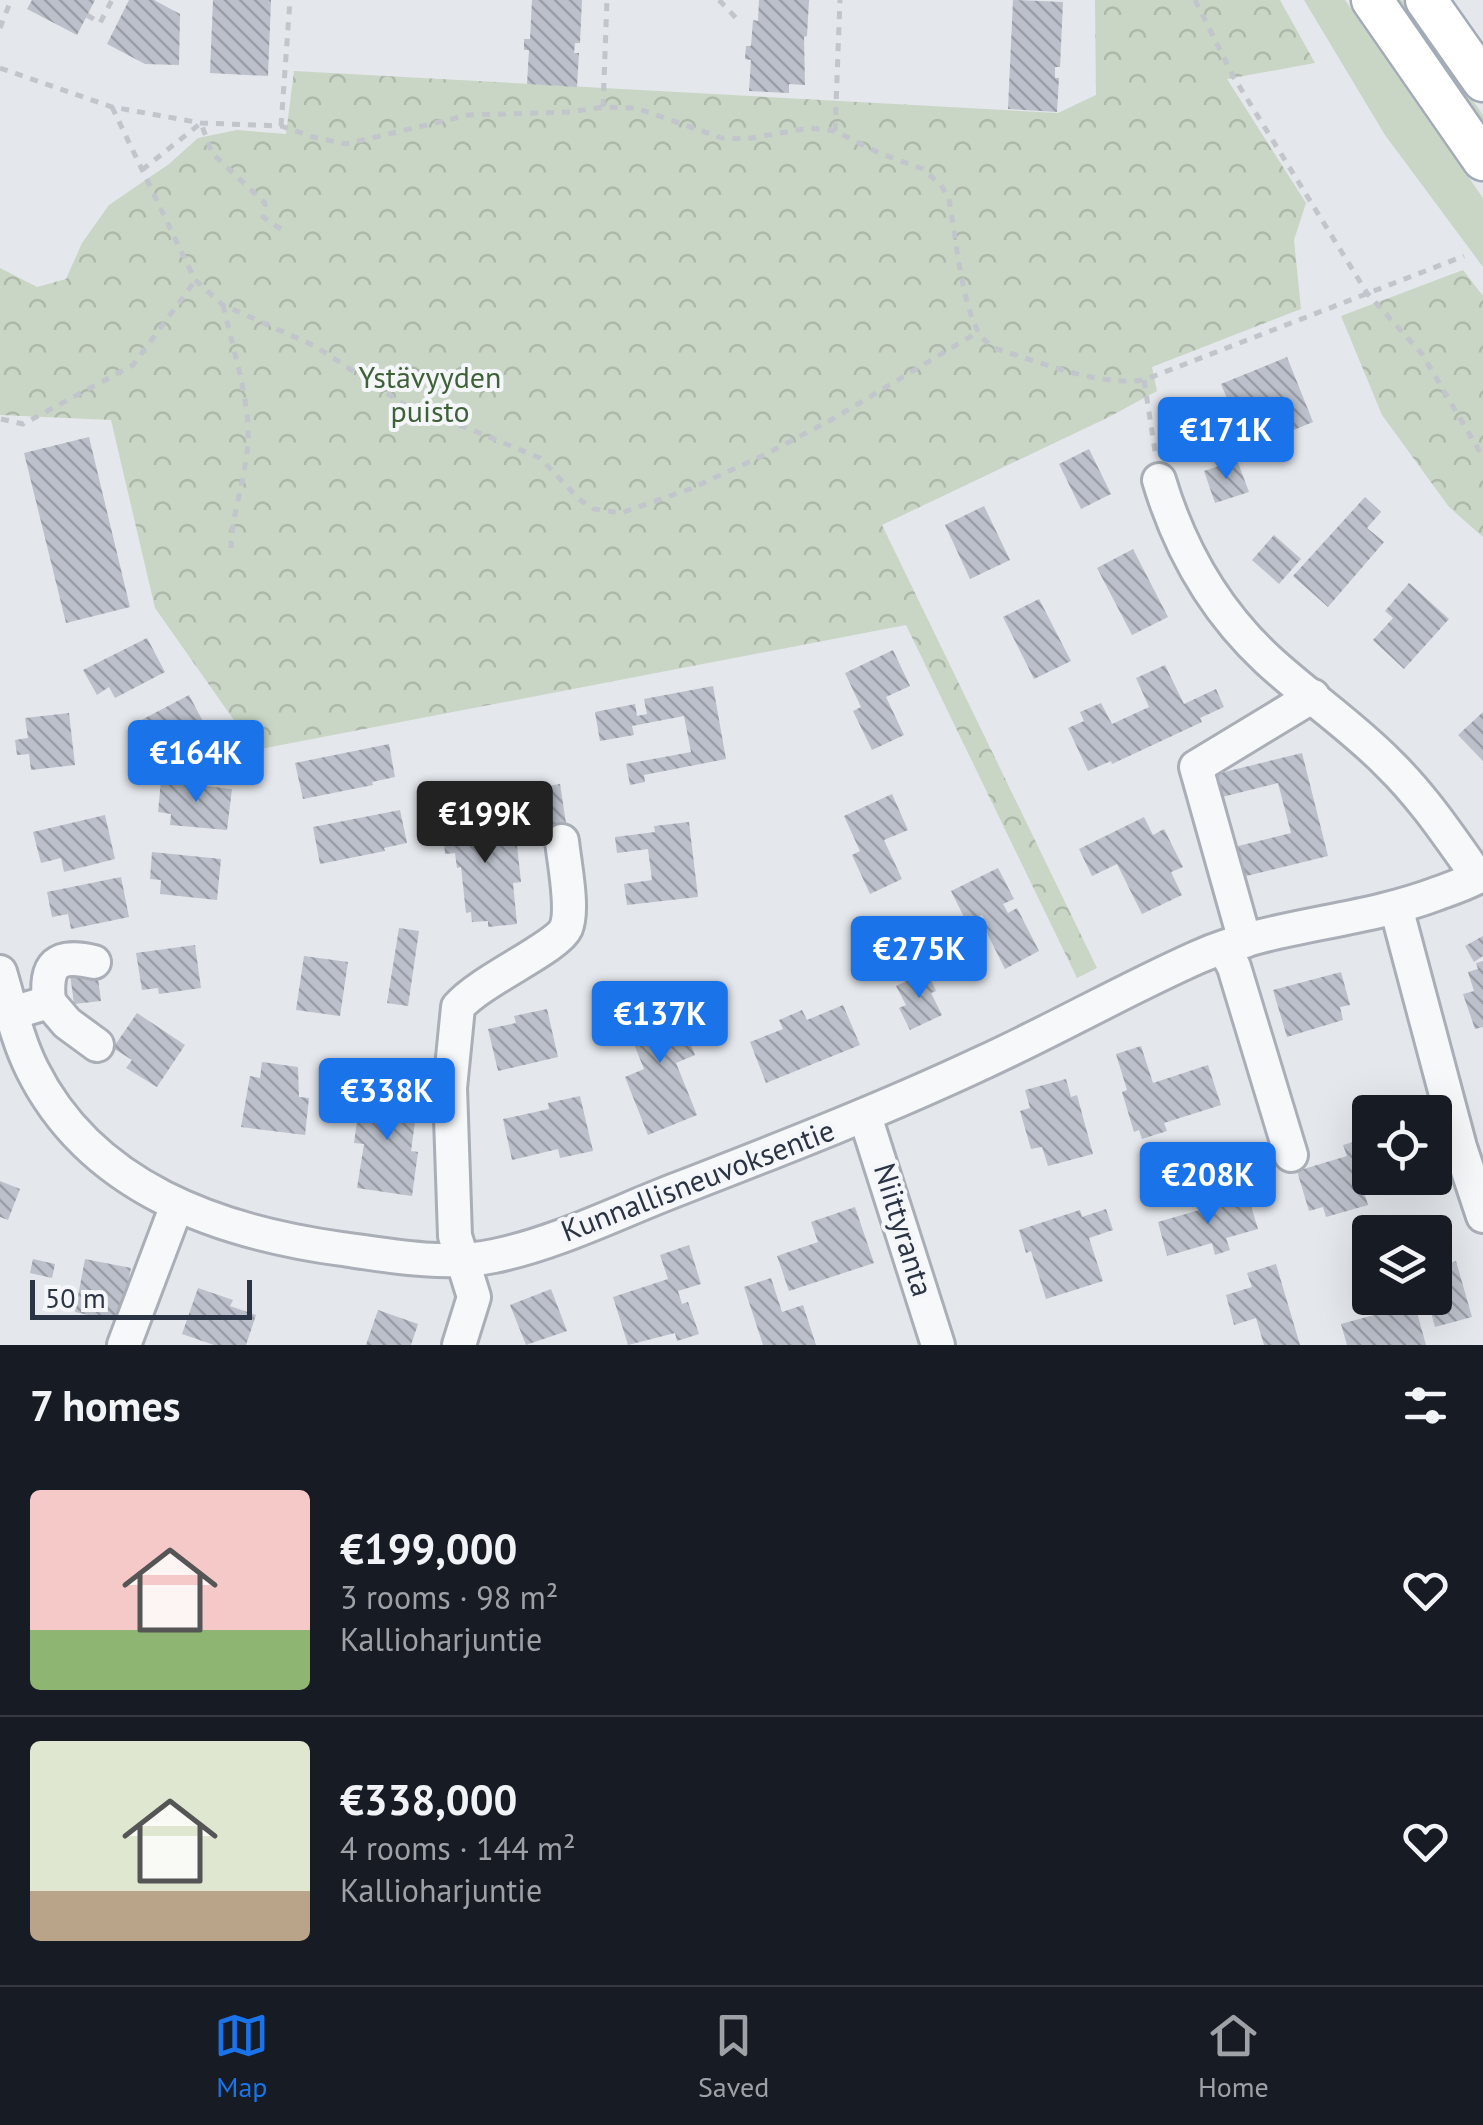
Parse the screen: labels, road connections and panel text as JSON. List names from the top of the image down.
{
  "streets": {
    "street": ["Kunnallisneuvoksentie", "Niittyranta"]
  },
  "crossings": [
    ["Kunnallisneuvoksentie", "Niittyranta"]
  ],
  "parks": ["Ystävyyden puisto"],
  "scale_bar": "50 m",
  "page": {
    "price": [
      "€171K",
      "€164K",
      "€199K",
      "€275K",
      "€137K",
      "€338K",
      "€208K"
    ],
    "scale": "50 m",
    "heading": "7 homes",
    "list": [
      {
        "name": "€199,000",
        "note": "3 rooms · 98 m² · Kallioharjuntie"
      },
      {
        "name": "€338,000",
        "note": "4 rooms · 144 m² · Kallioharjuntie"
      }
    ],
    "tabs": ["Map", "Saved", "Home"]
  }
}
